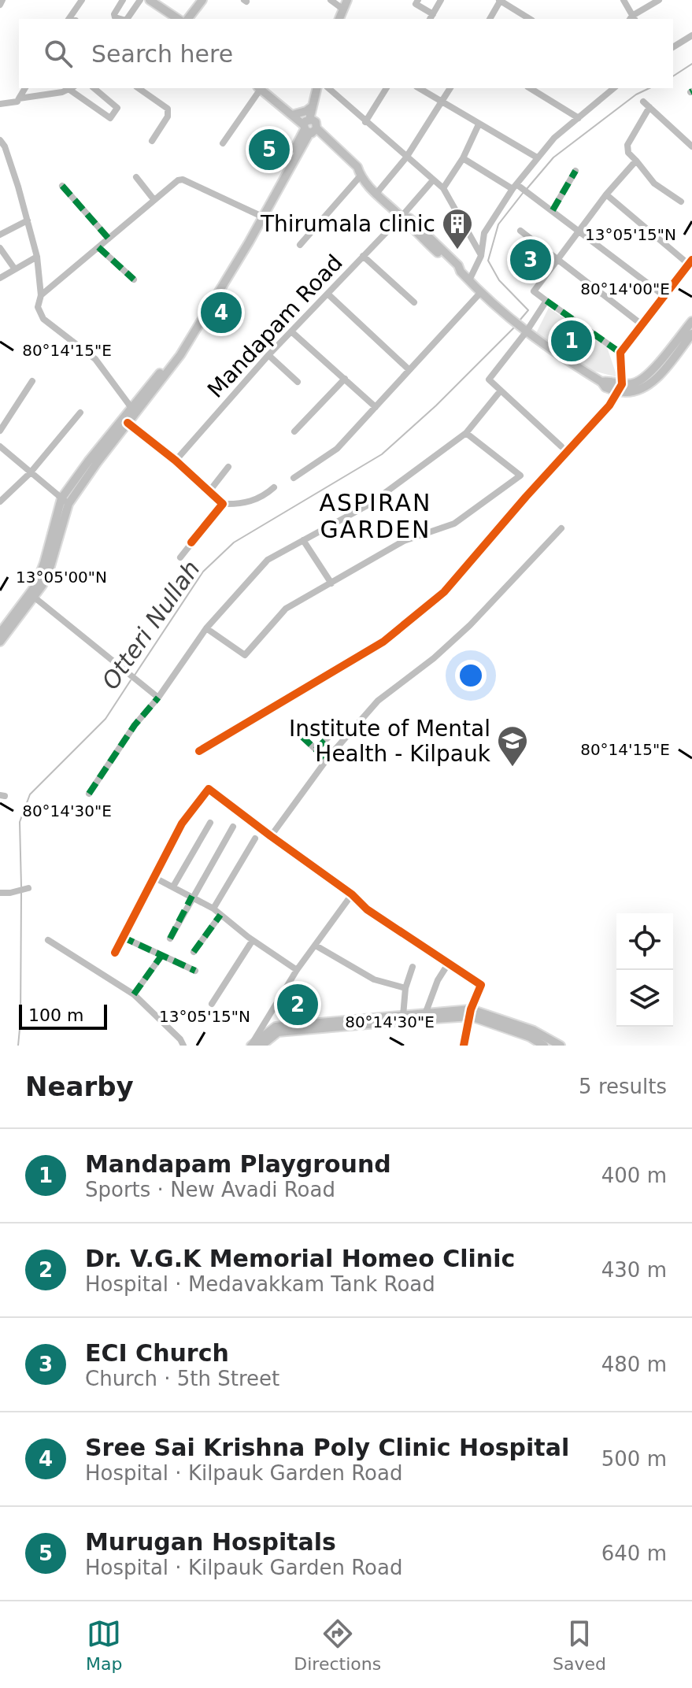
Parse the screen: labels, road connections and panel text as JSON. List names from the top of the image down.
{
  "streets": {
    "street": ["Mandapam Road"]
  },
  "districts": ["ASPIRAN GARDEN"],
  "water": ["Otteri Nullah"],
  "places": {
    "building": ["Thirumala clinic"],
    "school or university": ["Institute of Mental Health - Kilpauk"]
  },
  "scale_bar": "100 m",
  "page": {
    "search": "Search here",
    "pins": [
      "5",
      "3",
      "4",
      "1",
      "2"
    ],
    "scale": "100 m",
    "heading": ["Nearby", "5 results"],
    "list": [
      {
        "mark": "1",
        "name": "Mandapam Playground",
        "note": "Sports · New Avadi Road",
        "value": "400 m"
      },
      {
        "mark": "2",
        "name": "Dr. V.G.K Memorial Homeo Clinic",
        "note": "Hospital · Medavakkam Tank Road",
        "value": "430 m"
      },
      {
        "mark": "3",
        "name": "ECI Church",
        "note": "Church · 5th Street",
        "value": "480 m"
      },
      {
        "mark": "4",
        "name": "Sree Sai Krishna Poly Clinic Hospital",
        "note": "Hospital · Kilpauk Garden Road",
        "value": "500 m"
      },
      {
        "mark": "5",
        "name": "Murugan Hospitals",
        "note": "Hospital · Kilpauk Garden Road",
        "value": "640 m"
      }
    ],
    "nav": ["Map", "Directions", "Saved"]
  },
  "coordinates": [
    "13°05'15\"N",
    "80°14'00\"E",
    "80°14'15\"E",
    "13°05'00\"N",
    "80°14'30\"E"
  ]
}
